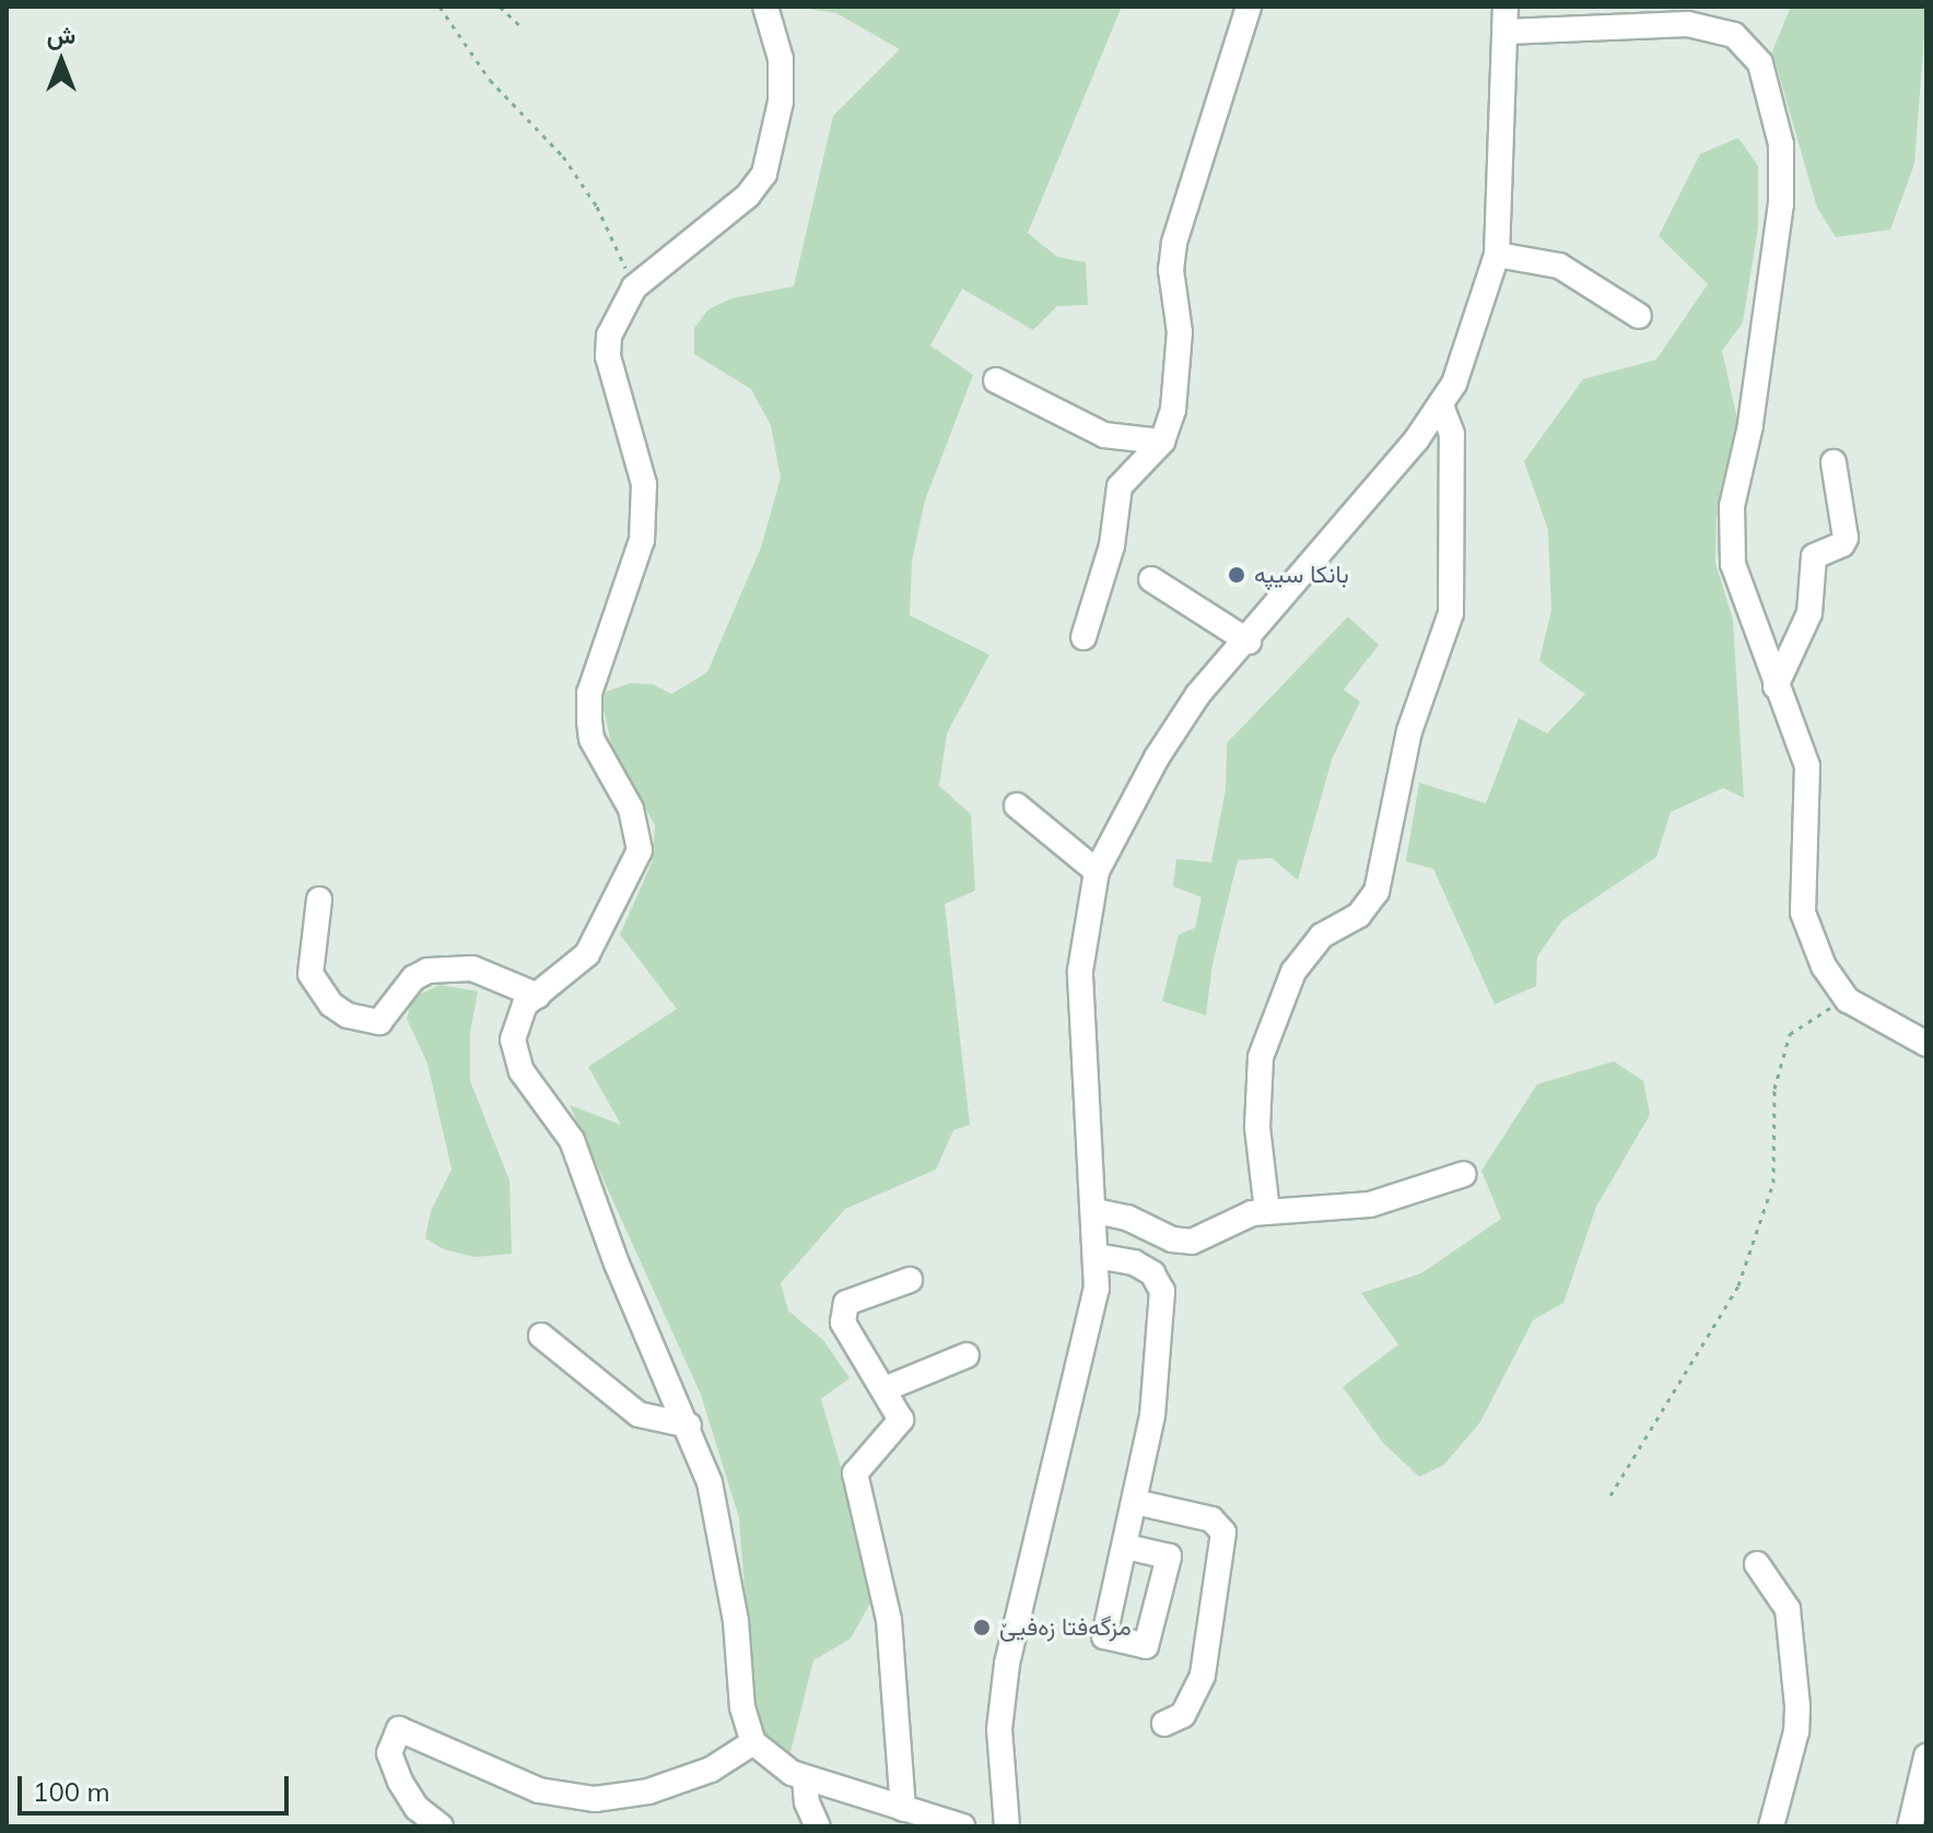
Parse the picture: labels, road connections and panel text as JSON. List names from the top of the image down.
{
  "places": ["بانکا سیپە", "مزگەفتا زەفیێ"],
  "scale_bar": "100 m",
  "north": "top"
}
